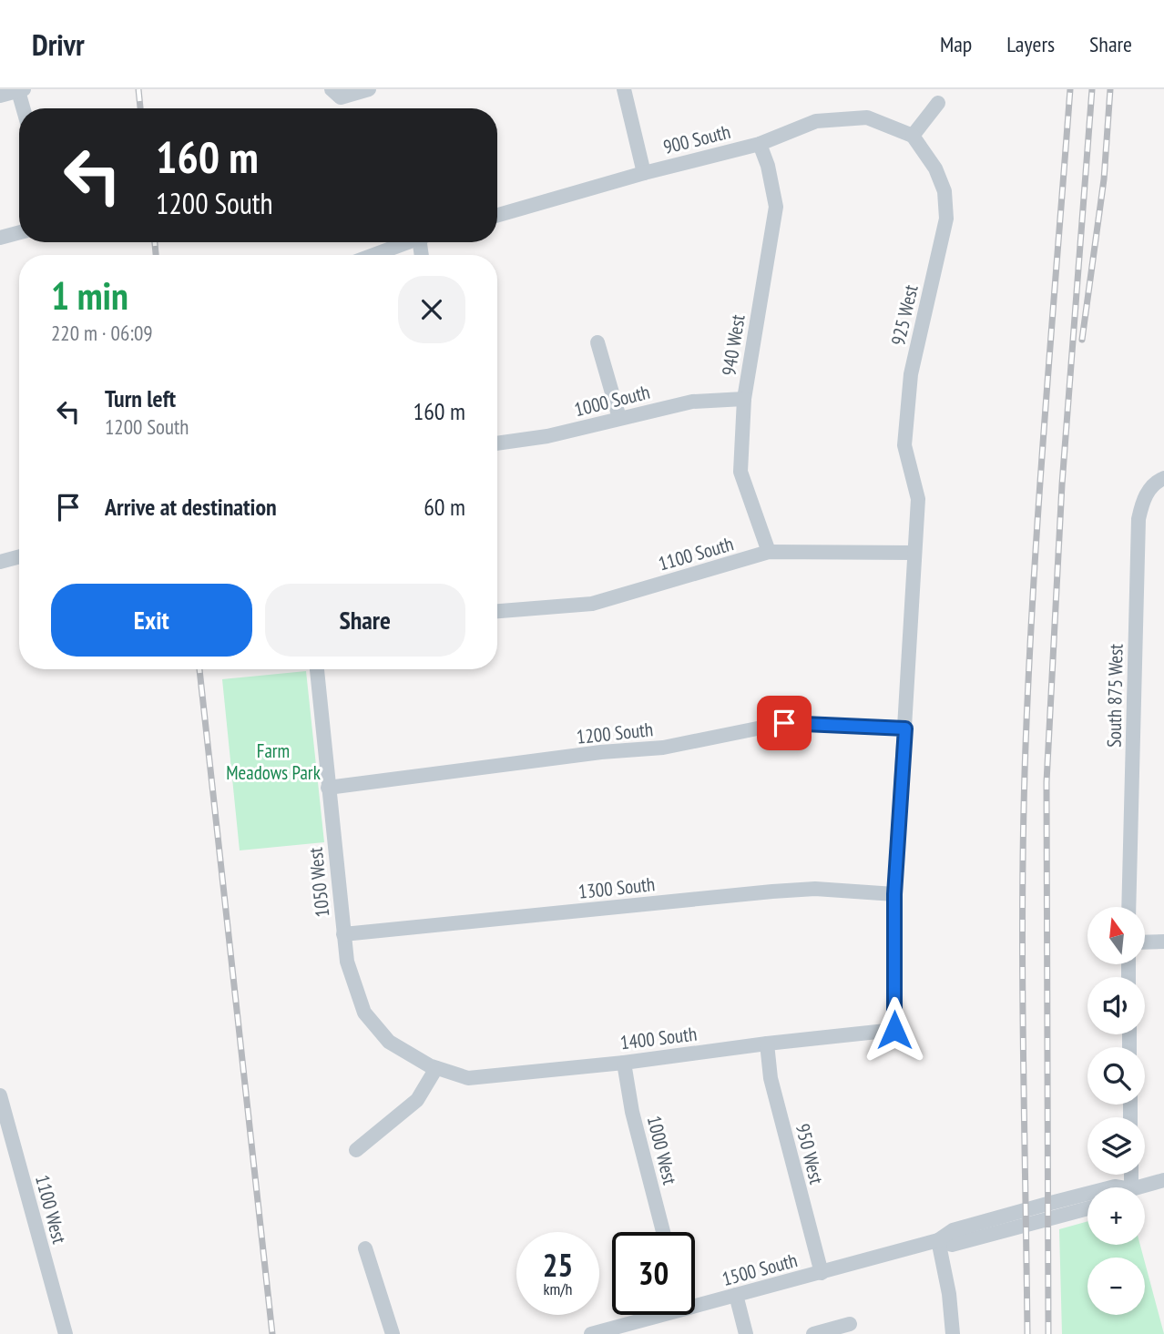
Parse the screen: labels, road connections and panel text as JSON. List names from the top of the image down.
{
  "streets": {
    "street": [
      "900 South",
      "925 West",
      "940 West",
      "1000 South",
      "1100 South",
      "South 875 West",
      "1200 South",
      "1050 West",
      "1300 South",
      "1400 South",
      "1000 West",
      "950 West",
      "1100 West",
      "1500 South"
    ]
  },
  "crossings": [
    ["900 South", "925 West"],
    ["900 South", "940 West"],
    ["925 West", "1100 South"],
    ["925 West", "1200 South"],
    ["940 West", "1000 South"],
    ["940 West", "1100 South"],
    ["1200 South", "1050 West"],
    ["1050 West", "1300 South"],
    ["1050 West", "1400 South"],
    ["1300 South", "1400 South"],
    ["1400 South", "1000 West"],
    ["1400 South", "950 West"],
    ["950 West", "1500 South"]
  ],
  "parks": ["Farm Meadows Park"],
  "north": "top",
  "page": {
    "header": "Drivr",
    "nav": ["Map", "Layers", "Share"],
    "turn": ["160 m", "1200 South"],
    "heading": ["1 min", "220 m · 06:09"],
    "list": [
      {
        "name": "Turn left",
        "note": "1200 South",
        "value": "160 m"
      },
      {
        "name": "Arrive at destination",
        "value": "60 m"
      }
    ],
    "buttons": ["Exit", "Share"],
    "map_buttons": ["+", "−"],
    "speed": "25 km/h",
    "limit": "30"
  }
}
